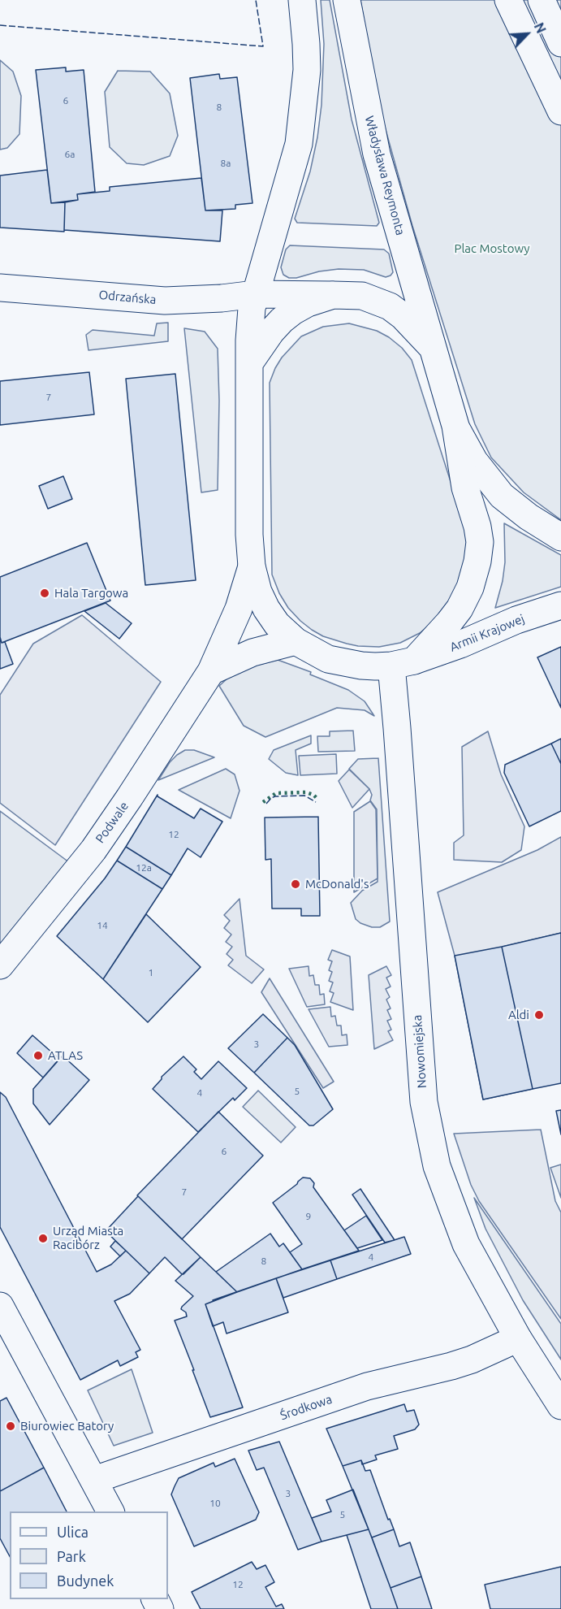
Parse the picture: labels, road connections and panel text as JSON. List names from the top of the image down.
{
  "streets": {
    "main road": [
      "Władysława Reymonta",
      "Odrzańska",
      "Armii Krajowej",
      "Podwale",
      "Nowomiejska",
      "Środkowa"
    ]
  },
  "crossings": [
    ["Armii Krajowej", "Podwale"],
    ["Armii Krajowej", "Nowomiejska"],
    ["Nowomiejska", "Środkowa"]
  ],
  "parks": ["Plac Mostowy"],
  "places": [
    "Hala Targowa",
    "McDonald's",
    "Aldi",
    "ATLAS",
    "Urząd Miasta Racibórz",
    "Biurowiec Batory"
  ],
  "house_numbers": [
    "6",
    "8",
    "6a",
    "8a",
    "7",
    "12",
    "12a",
    "14",
    "1",
    "3",
    "5",
    "4",
    "6",
    "7",
    "9",
    "4",
    "8",
    "3",
    "10",
    "5",
    "12"
  ],
  "legend": ["Ulica", "Park", "Budynek"],
  "north": "top right"
}
